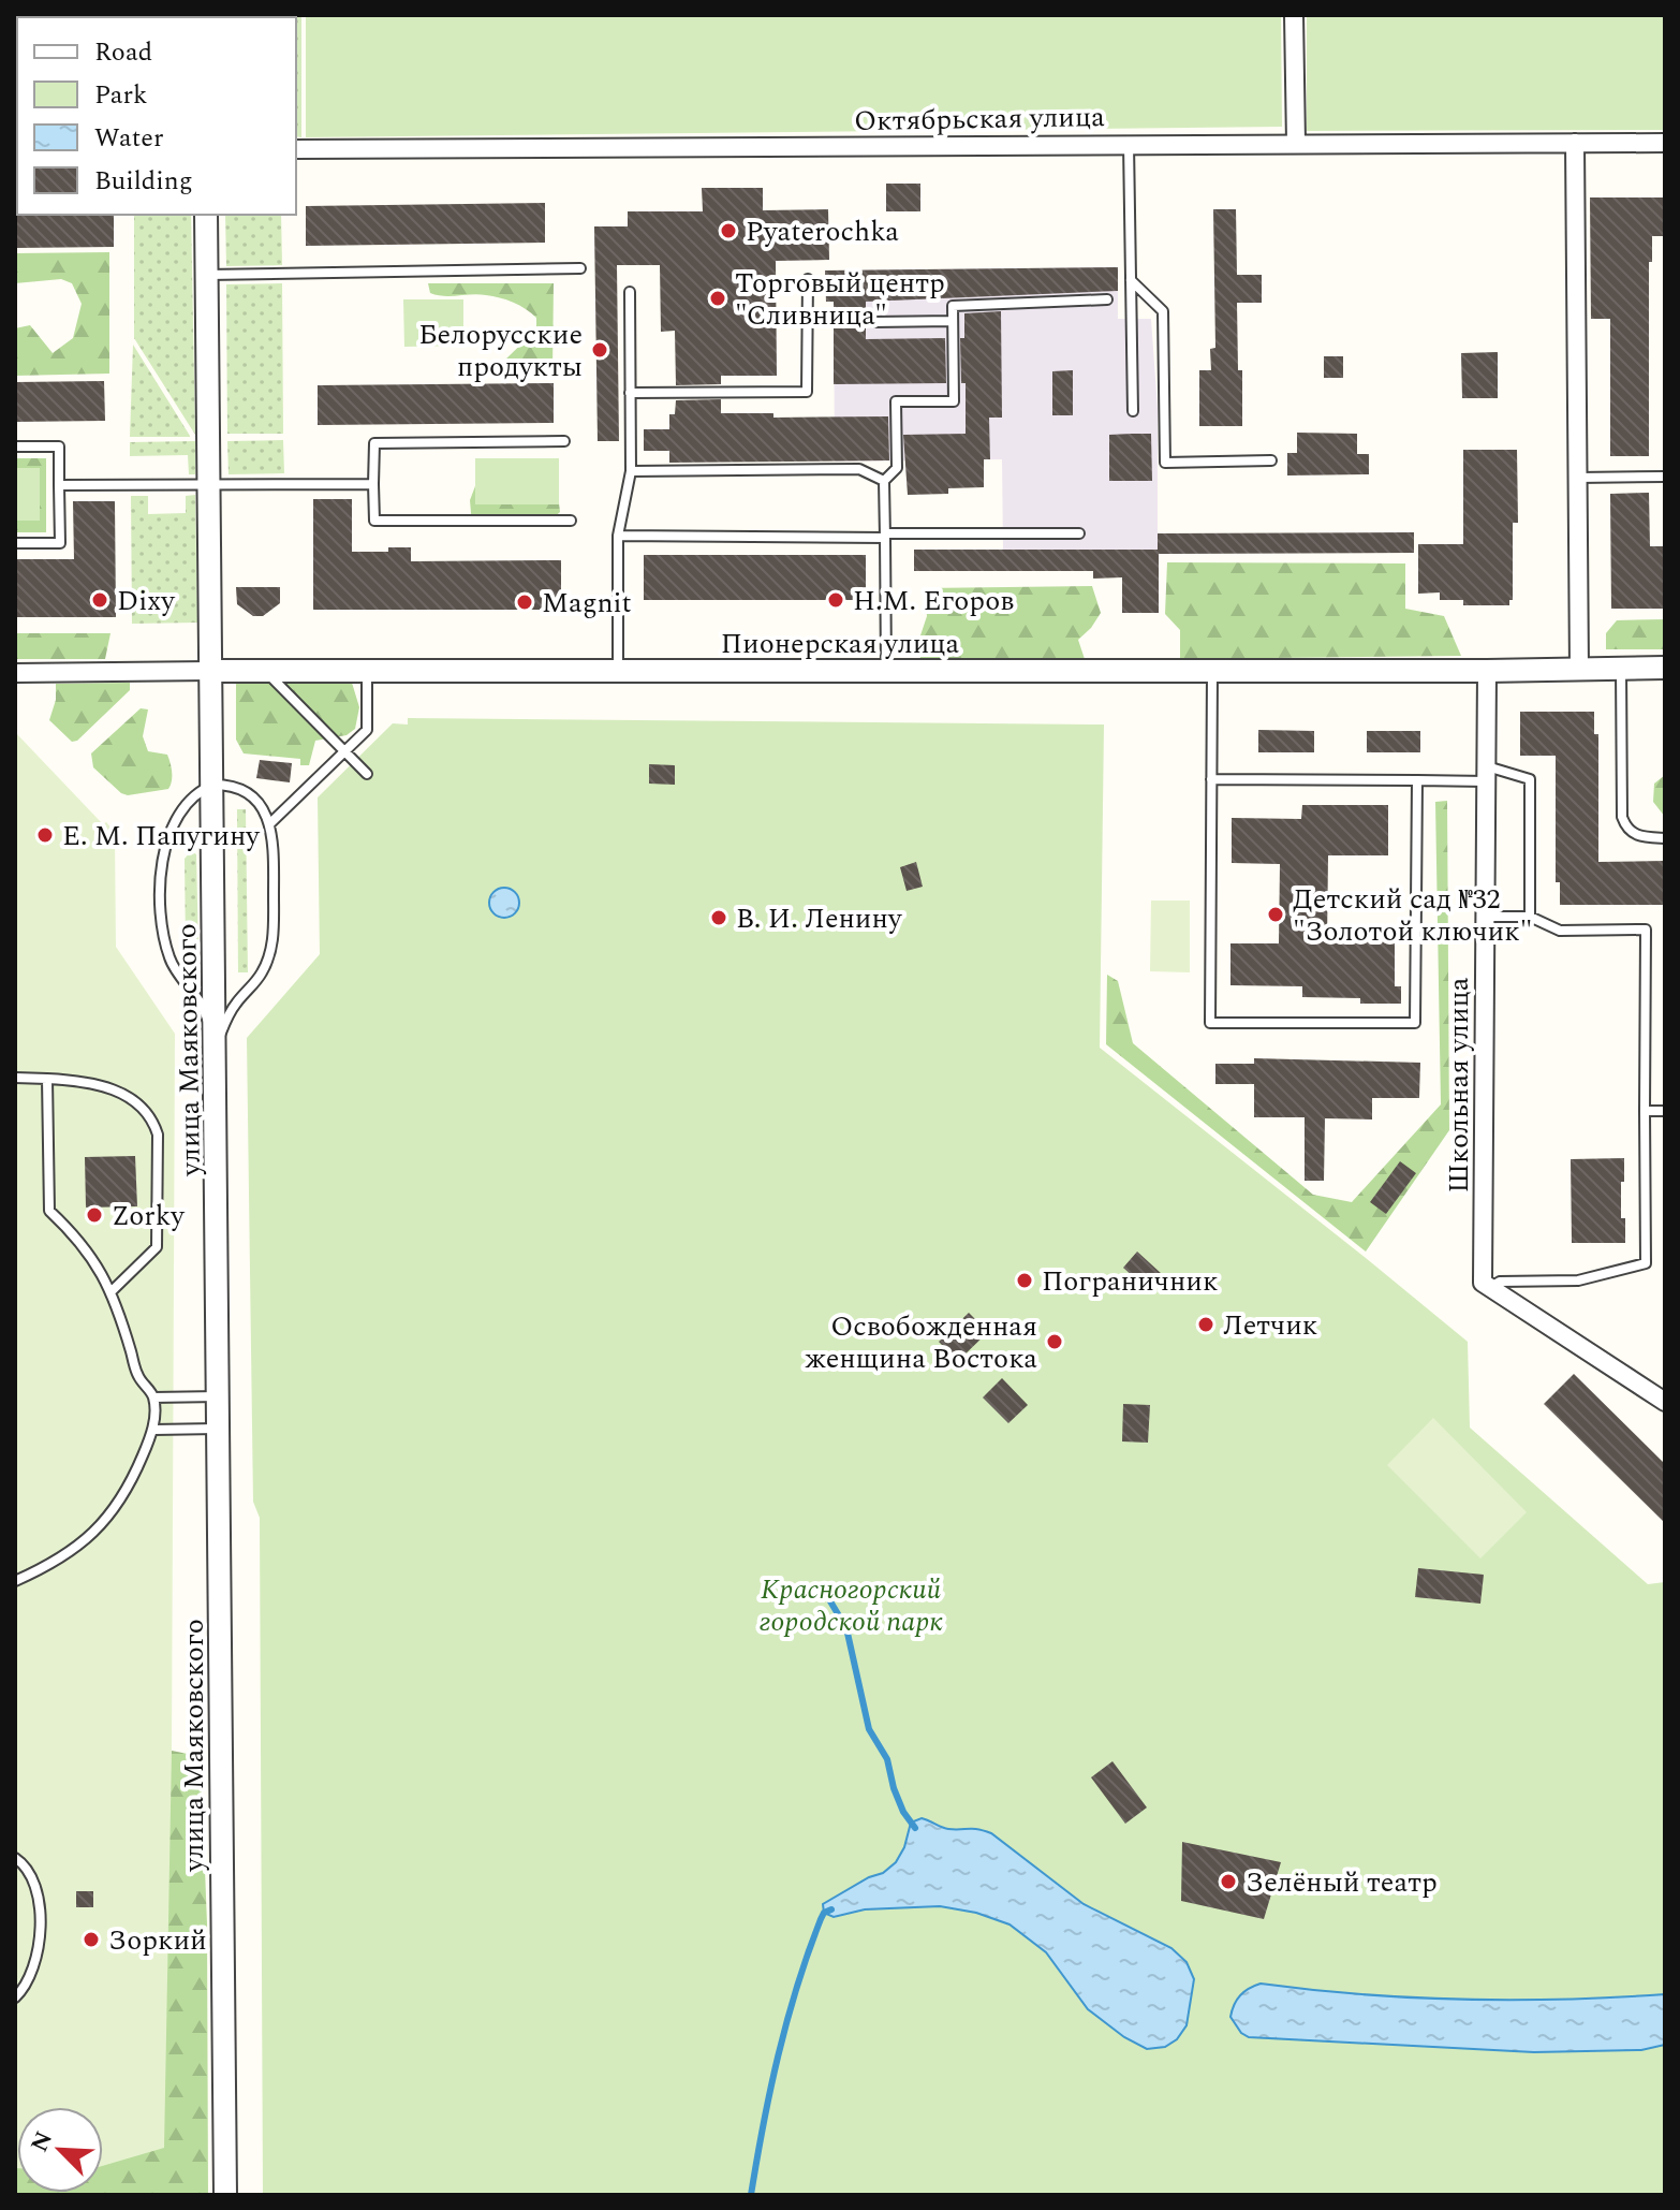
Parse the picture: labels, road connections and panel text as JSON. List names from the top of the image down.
{
  "streets": {
    "street": [
      "Октябрьская улица",
      "Пионерская улица",
      "улица Маяковского",
      "Школьная улица"
    ]
  },
  "crossings": [
    ["Пионерская улица", "улица Маяковского"],
    ["Пионерская улица", "Школьная улица"]
  ],
  "parks": ["Красногорский городской парк"],
  "places": [
    "Pyaterochka",
    "Торговый центр \"Сливница\"",
    "Белорусские продукты",
    "Dixy",
    "Н.М. Егоров",
    "Magnit",
    "Е. М. Папугину",
    "Детский сад №32 \"Золотой ключик\"",
    "В. И. Ленину",
    "Zorky",
    "Пограничник",
    "Летчик",
    "Освобожденная женщина Востока",
    "Зелёный театр",
    "Зоркий"
  ],
  "legend": [
    "Road",
    "Park",
    "Water",
    "Building"
  ],
  "north": "top left"
}
